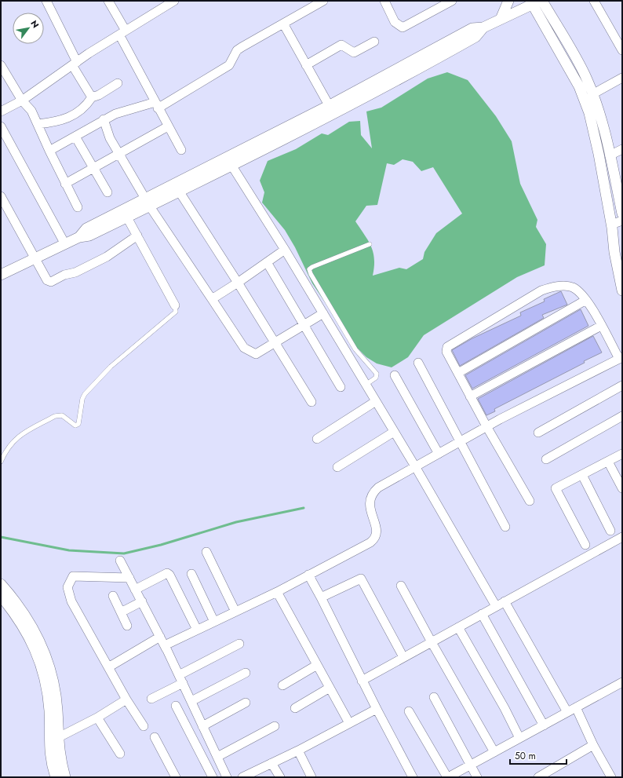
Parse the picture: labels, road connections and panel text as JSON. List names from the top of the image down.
{
  "scale_bar": "50 m",
  "north": "top right"
}
